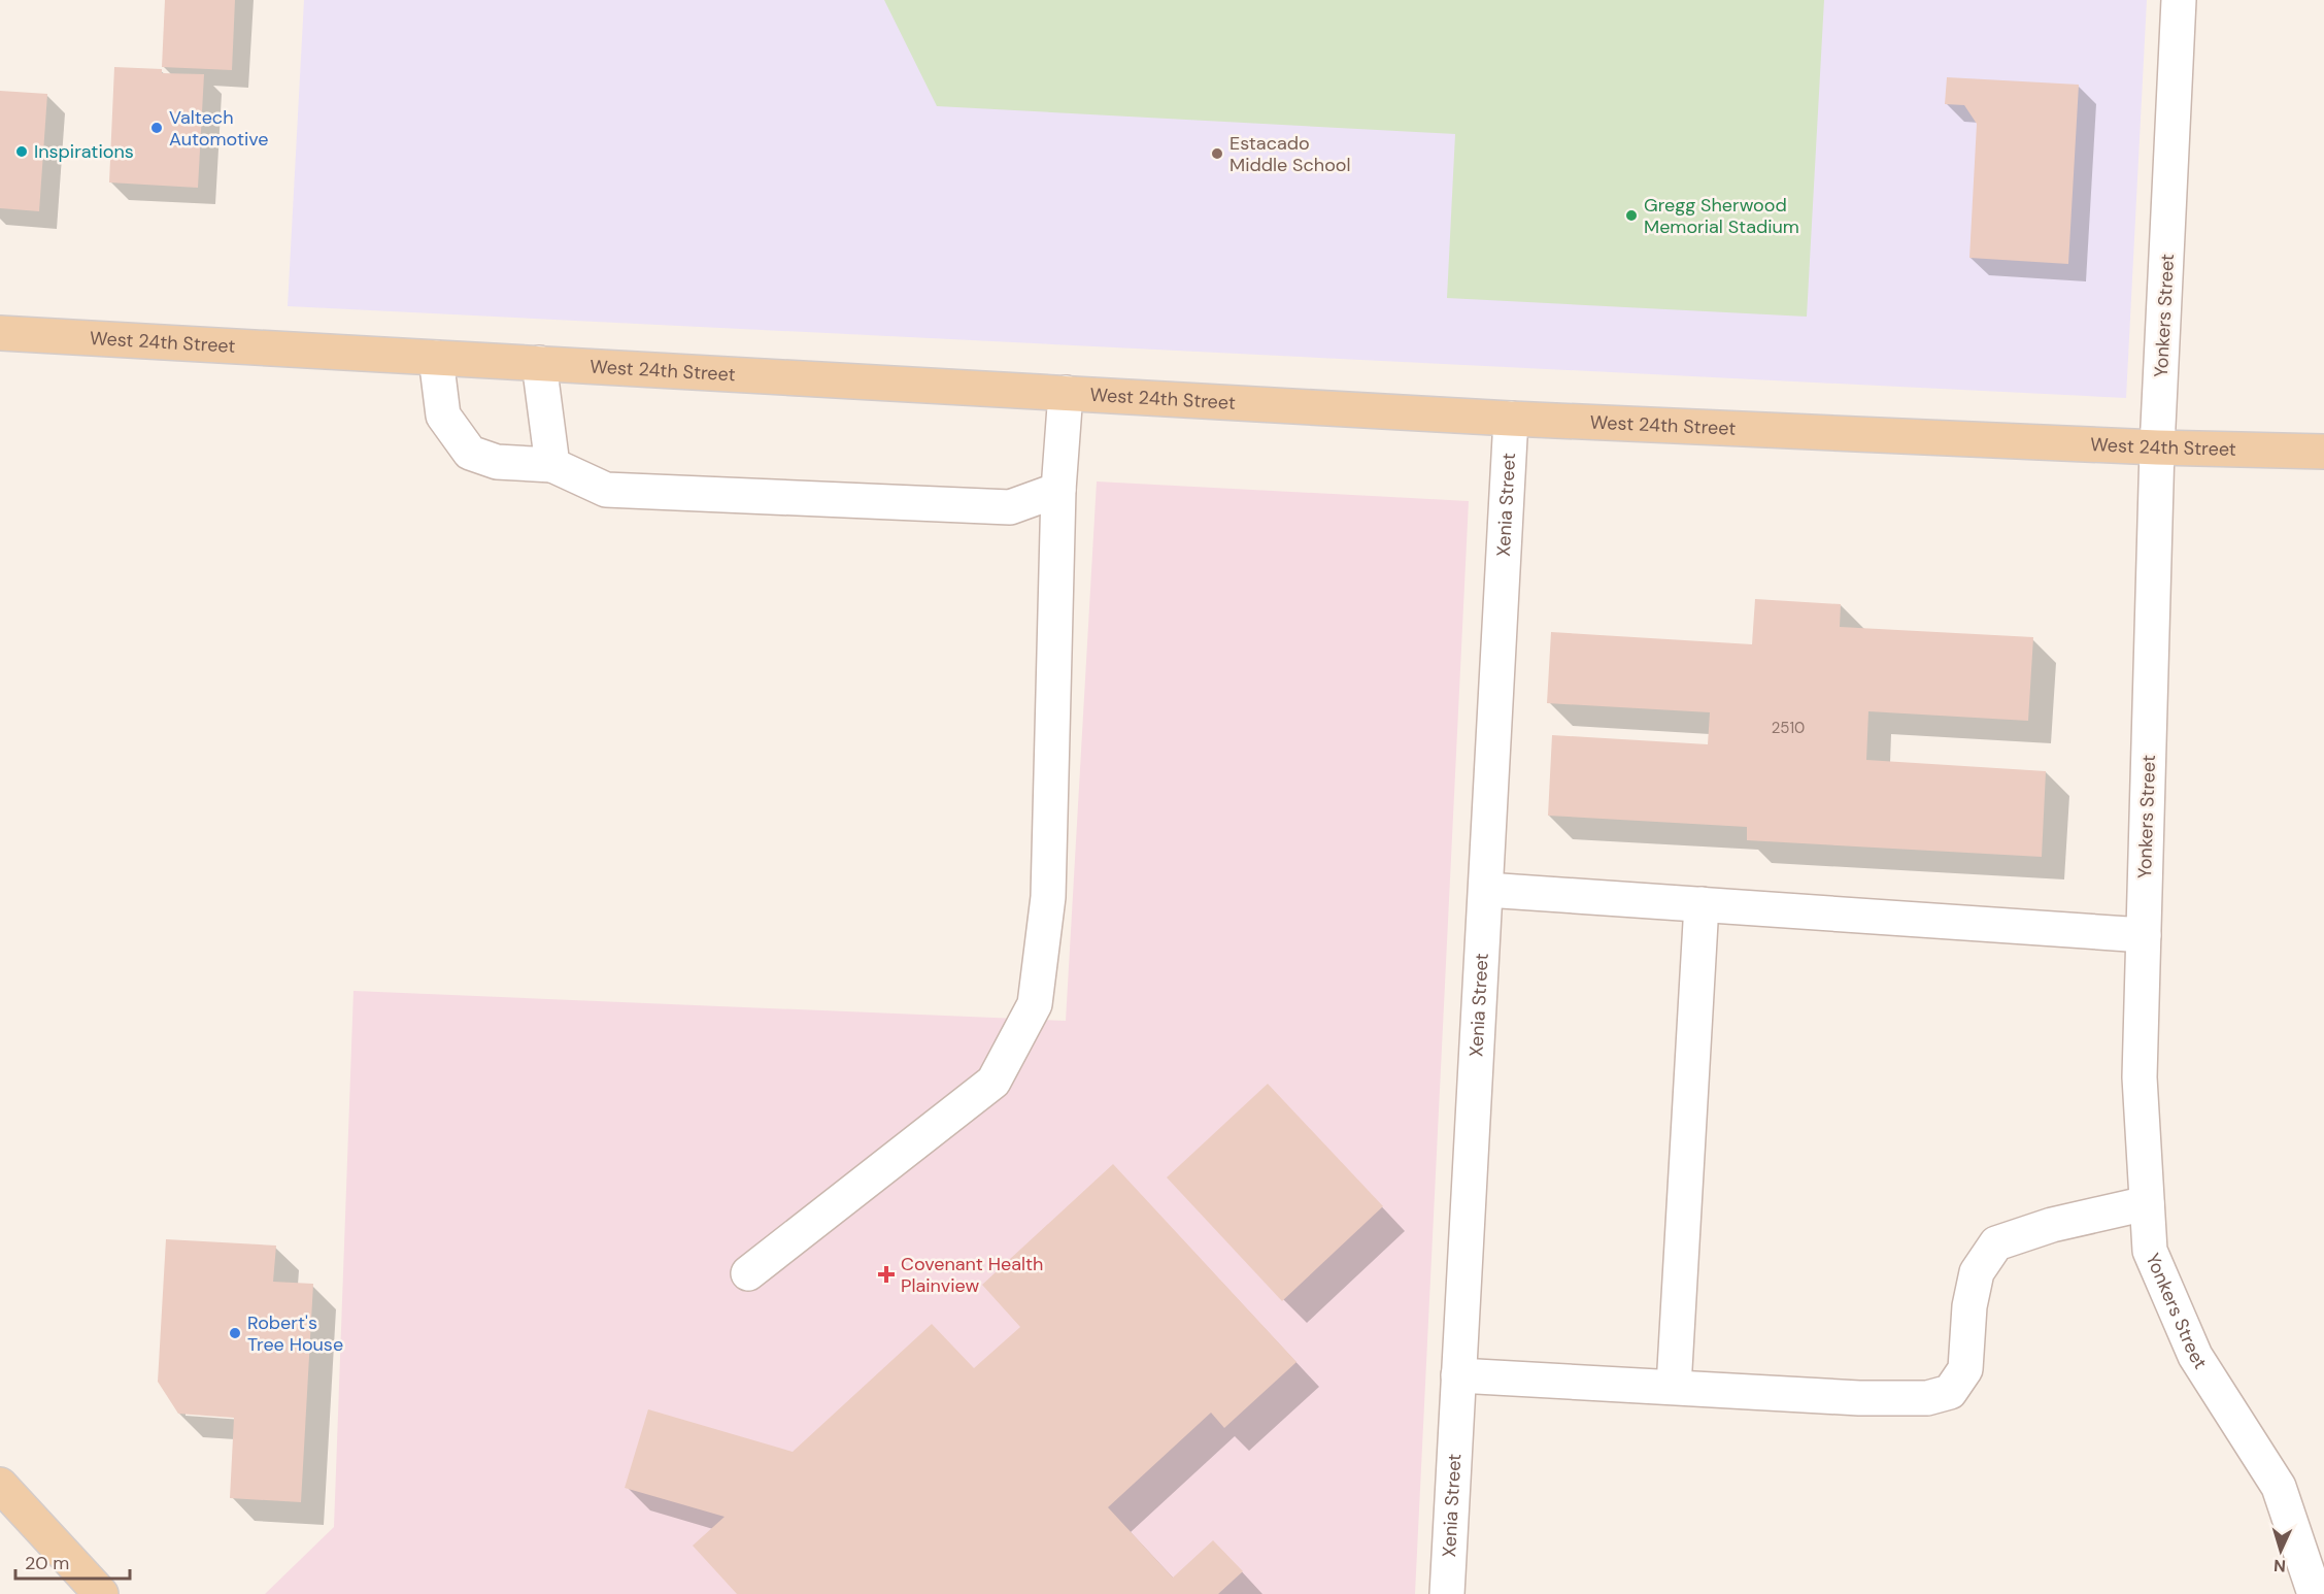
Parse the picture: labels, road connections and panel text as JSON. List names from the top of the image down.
{
  "streets": {
    "main road": ["West 24th Street"],
    "street": ["Yonkers Street", "Xenia Street"]
  },
  "crossings": [
    ["Yonkers Street", "West 24th Street"],
    ["West 24th Street", "Xenia Street"]
  ],
  "places": {
    "other": [
      "Valtech Automotive",
      "Inspirations",
      "Estacado Middle School",
      "Gregg Sherwood Memorial Stadium",
      "Robert's Tree House"
    ],
    "health": ["Covenant Health Plainview"]
  },
  "house_numbers": ["2510"],
  "scale_bar": "20 m",
  "north": "bottom"
}
